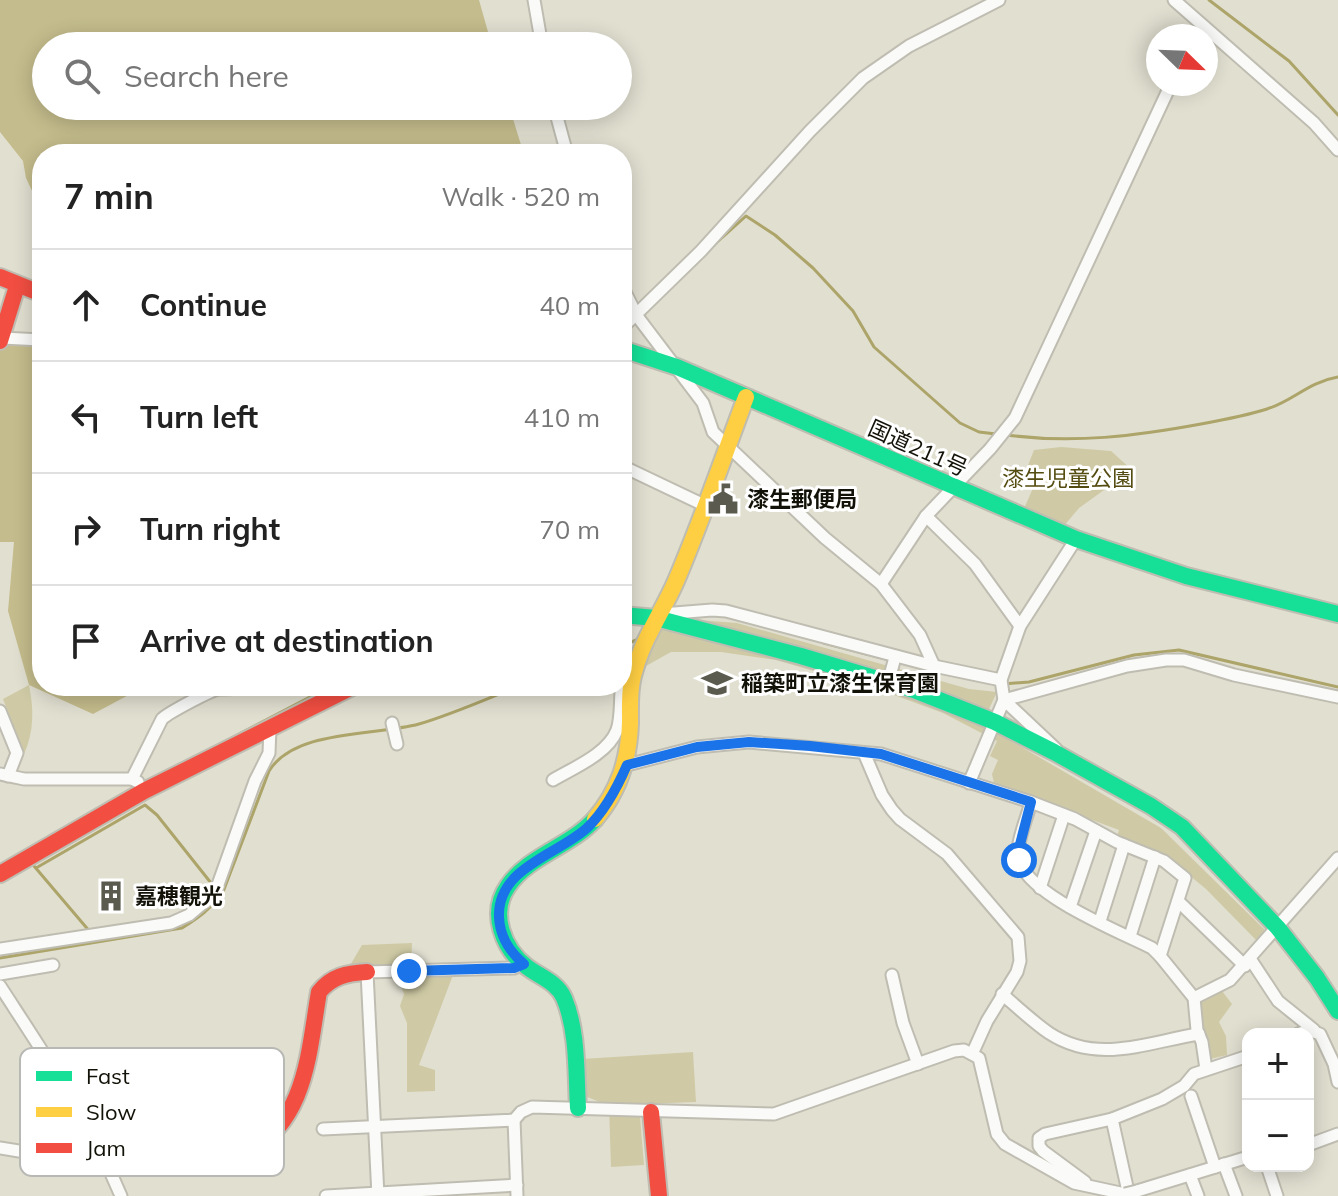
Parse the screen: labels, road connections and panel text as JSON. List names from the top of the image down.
{
  "streets": {
    "main road": ["国道211号"]
  },
  "parks": ["漆生児童公園"],
  "places": {
    "public building": ["漆生郵便局"],
    "school or university": ["稲築町立漆生保育園"],
    "building": ["嘉穂観光"]
  },
  "legend": ["Fast", "Slow", "Jam"],
  "north": "bottom right",
  "page": {
    "search": "Search here",
    "heading": ["7 min", "Walk · 520 m"],
    "list": [
      ["Continue", "40 m"],
      ["Turn left", "410 m"],
      ["Turn right", "70 m"],
      "Arrive at destination"
    ],
    "map_buttons": ["+", "−"]
  }
}
